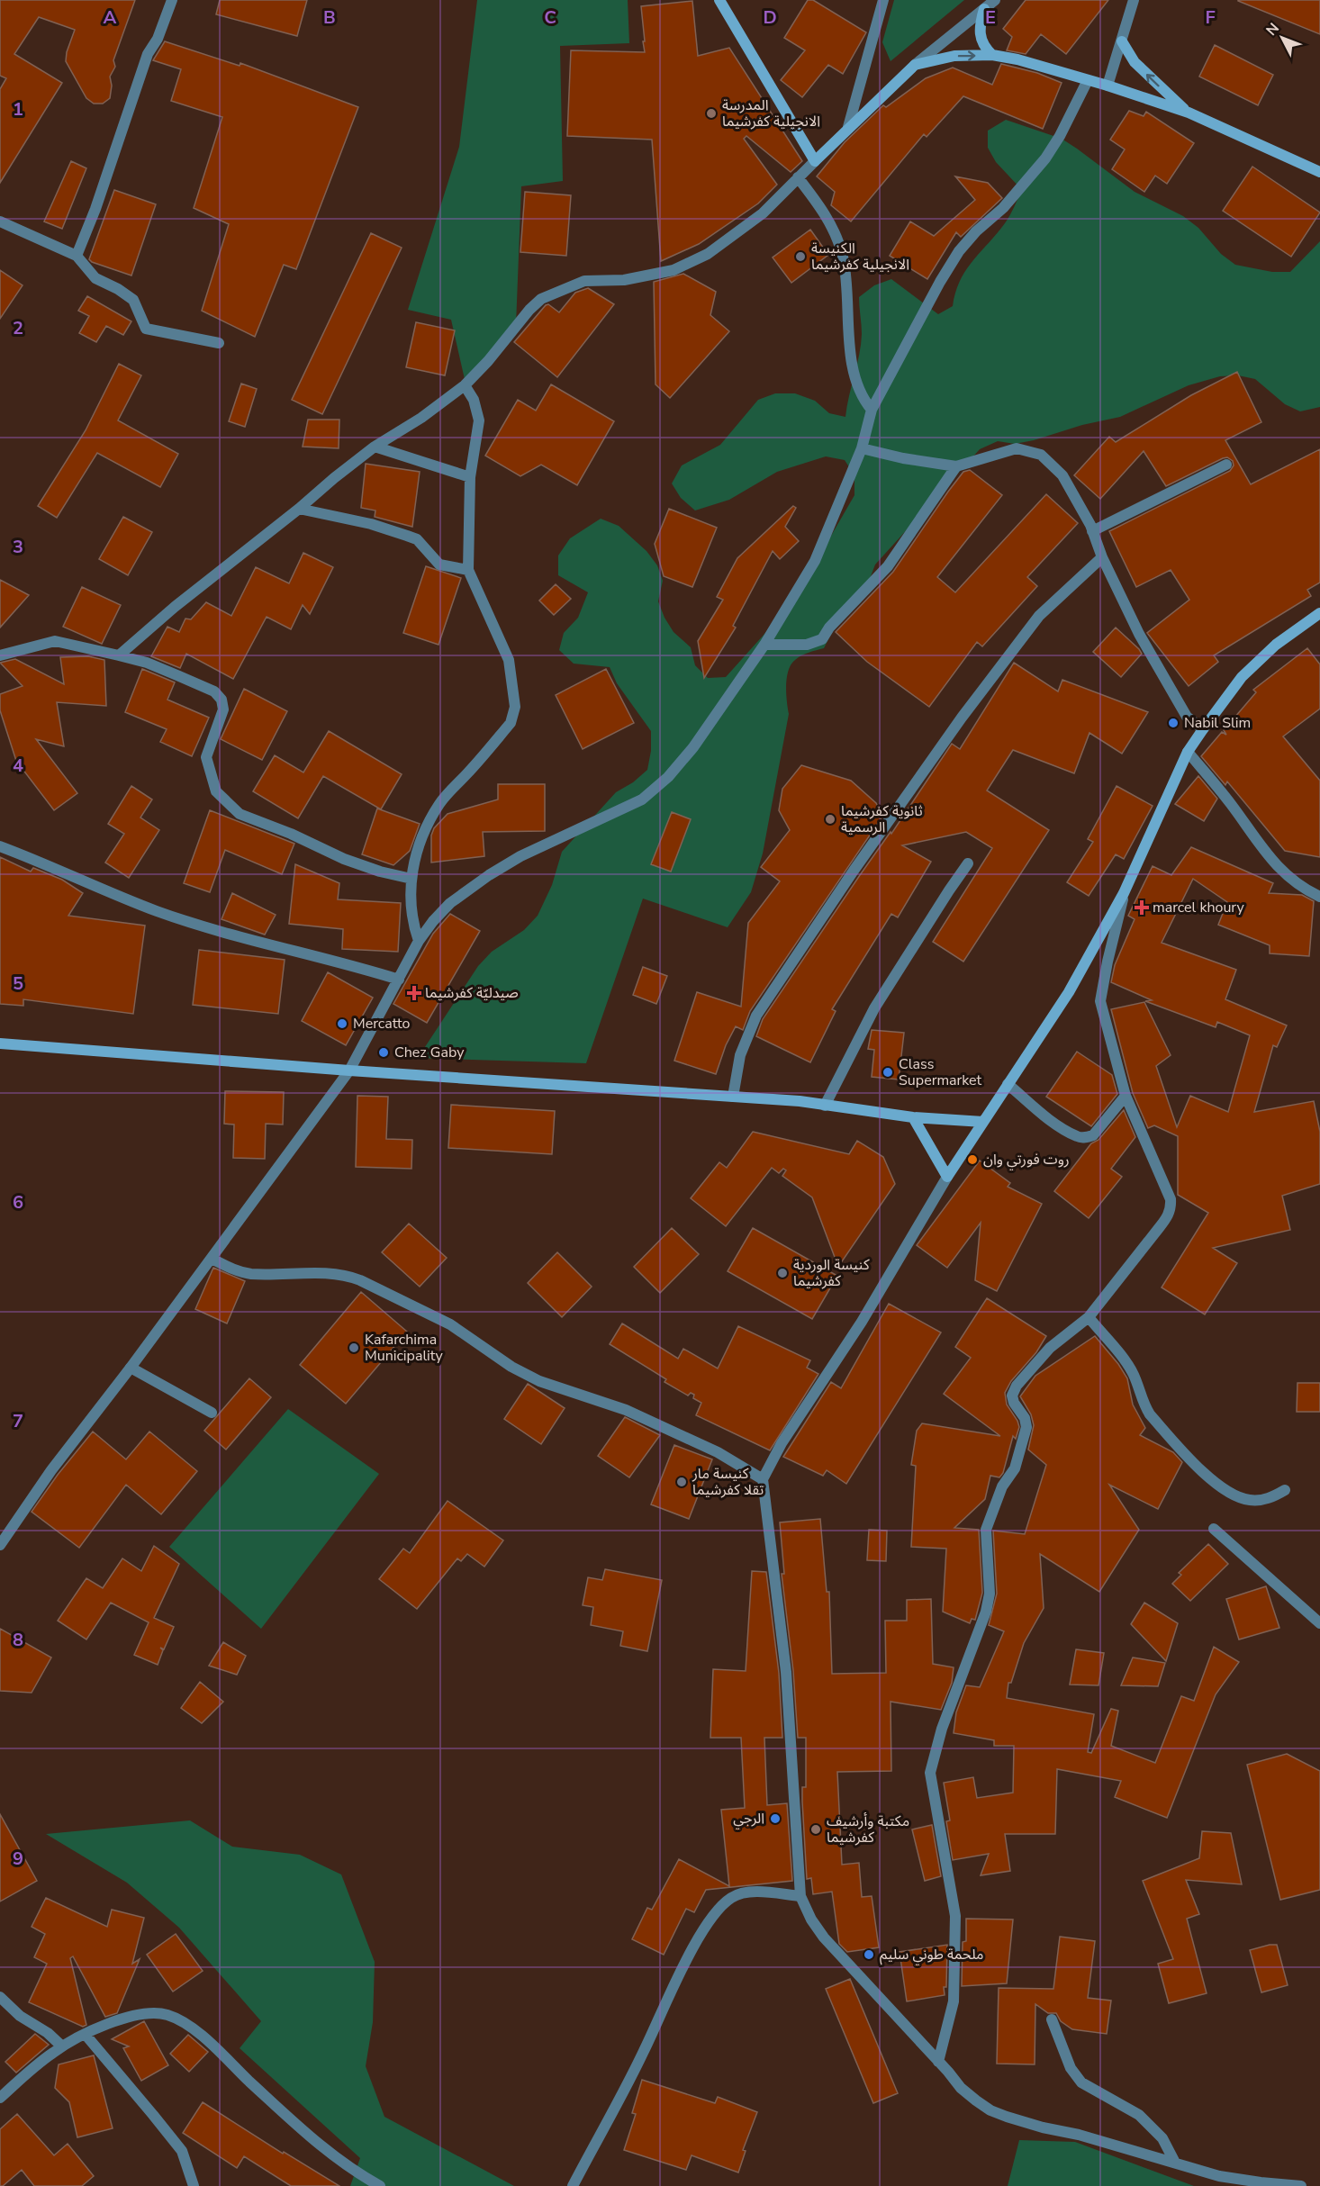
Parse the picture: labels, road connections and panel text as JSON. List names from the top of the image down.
{
  "places": {
    "other": [
      "المدرسة الانجيلية كفرشيما",
      "الكنيسة الانجيلية كفرشيما",
      "Nabil Slim",
      "ثانوية كفرشيما الرسمية",
      "Mercatto",
      "Chez Gaby",
      "Class Supermarket",
      "روت فورتي وان",
      "كنيسة الوردية كفرشيما",
      "Kafarchima Municipality",
      "كنيسة مار تقلا كفرشيما",
      "الرجي",
      "مكتبة وأرشيف كفرشيما",
      "ملحمة طوني سليم"
    ],
    "health": ["marcel khoury", "صيدليّة كفرشيما"]
  },
  "north": "top left",
  "grid": {
    "columns": [
      "A",
      "B",
      "C",
      "D",
      "E",
      "F"
    ],
    "rows": [
      "1",
      "2",
      "3",
      "4",
      "5",
      "6",
      "7",
      "8",
      "9"
    ]
  }
}
